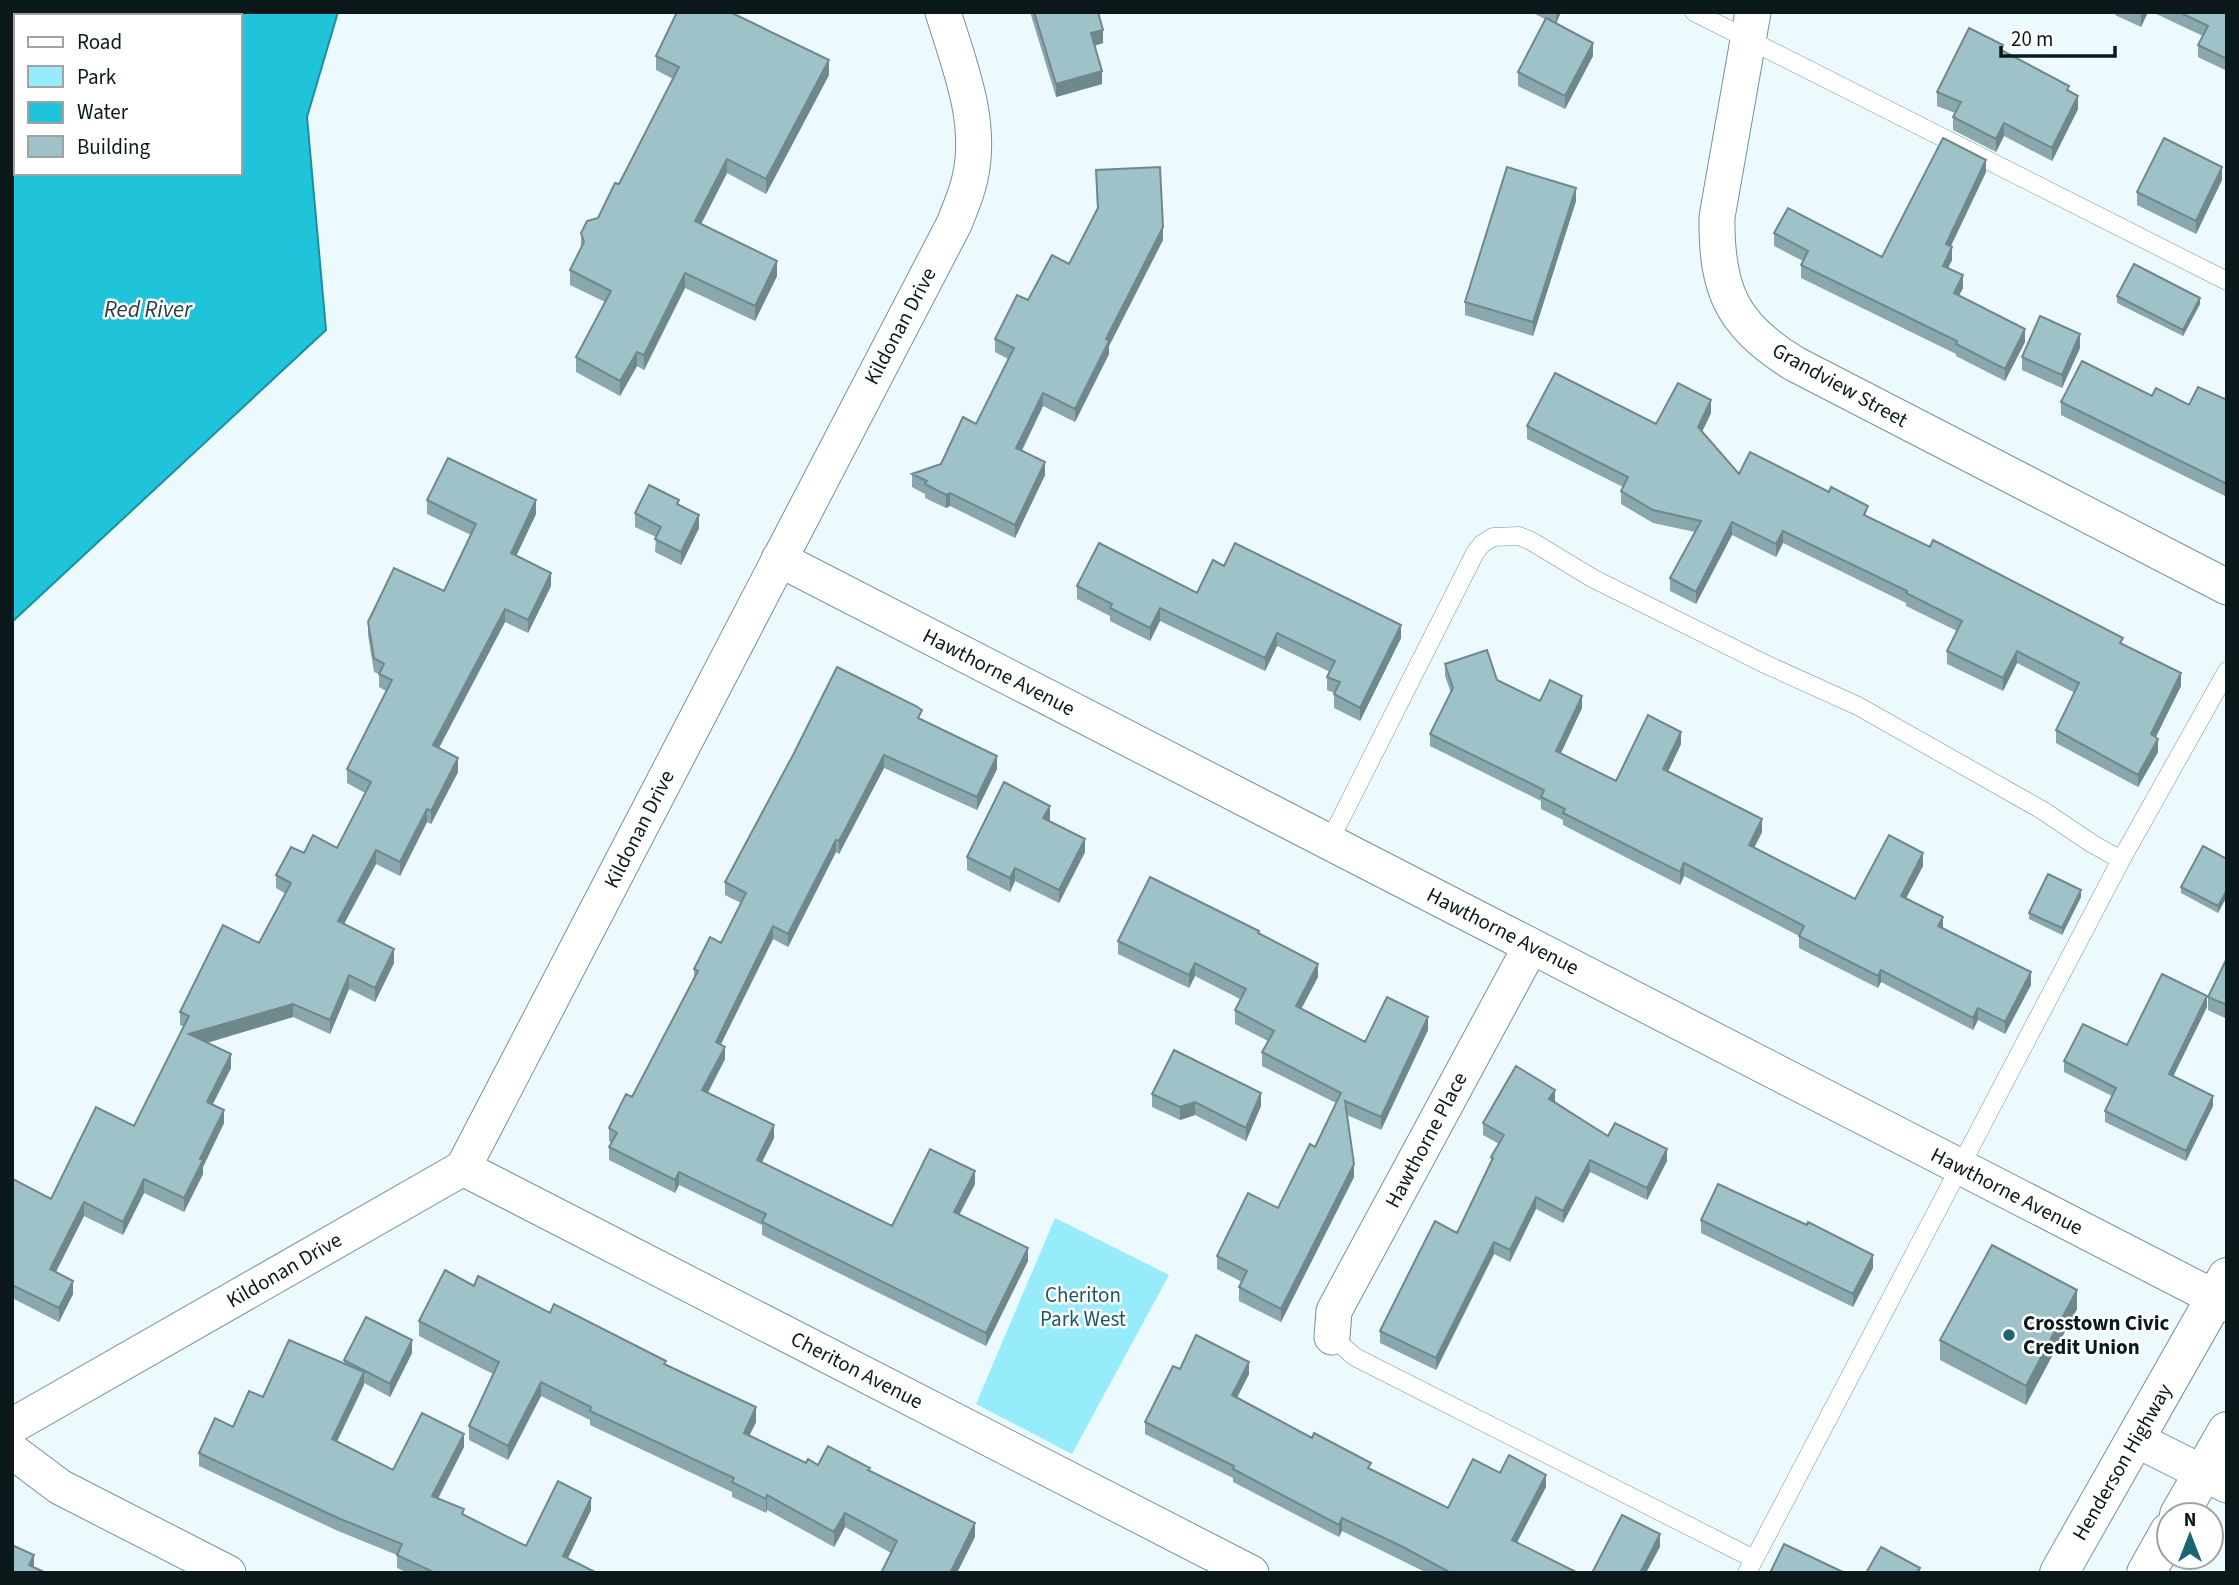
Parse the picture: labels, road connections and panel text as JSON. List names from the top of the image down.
{
  "streets": {
    "main road": ["Henderson Highway"],
    "street": [
      "Kildonan Drive",
      "Grandview Street",
      "Hawthorne Avenue",
      "Hawthorne Place",
      "Cheriton Avenue"
    ]
  },
  "crossings": [
    ["Kildonan Drive", "Hawthorne Avenue"],
    ["Kildonan Drive", "Cheriton Avenue"],
    ["Hawthorne Avenue", "Hawthorne Place"],
    ["Hawthorne Avenue", "Henderson Highway"]
  ],
  "water": ["Red River"],
  "parks": ["Cheriton Park West"],
  "places": ["Crosstown Civic Credit Union"],
  "legend": [
    "Road",
    "Park",
    "Water",
    "Building"
  ],
  "scale_bar": "20 m",
  "north": "top"
}
